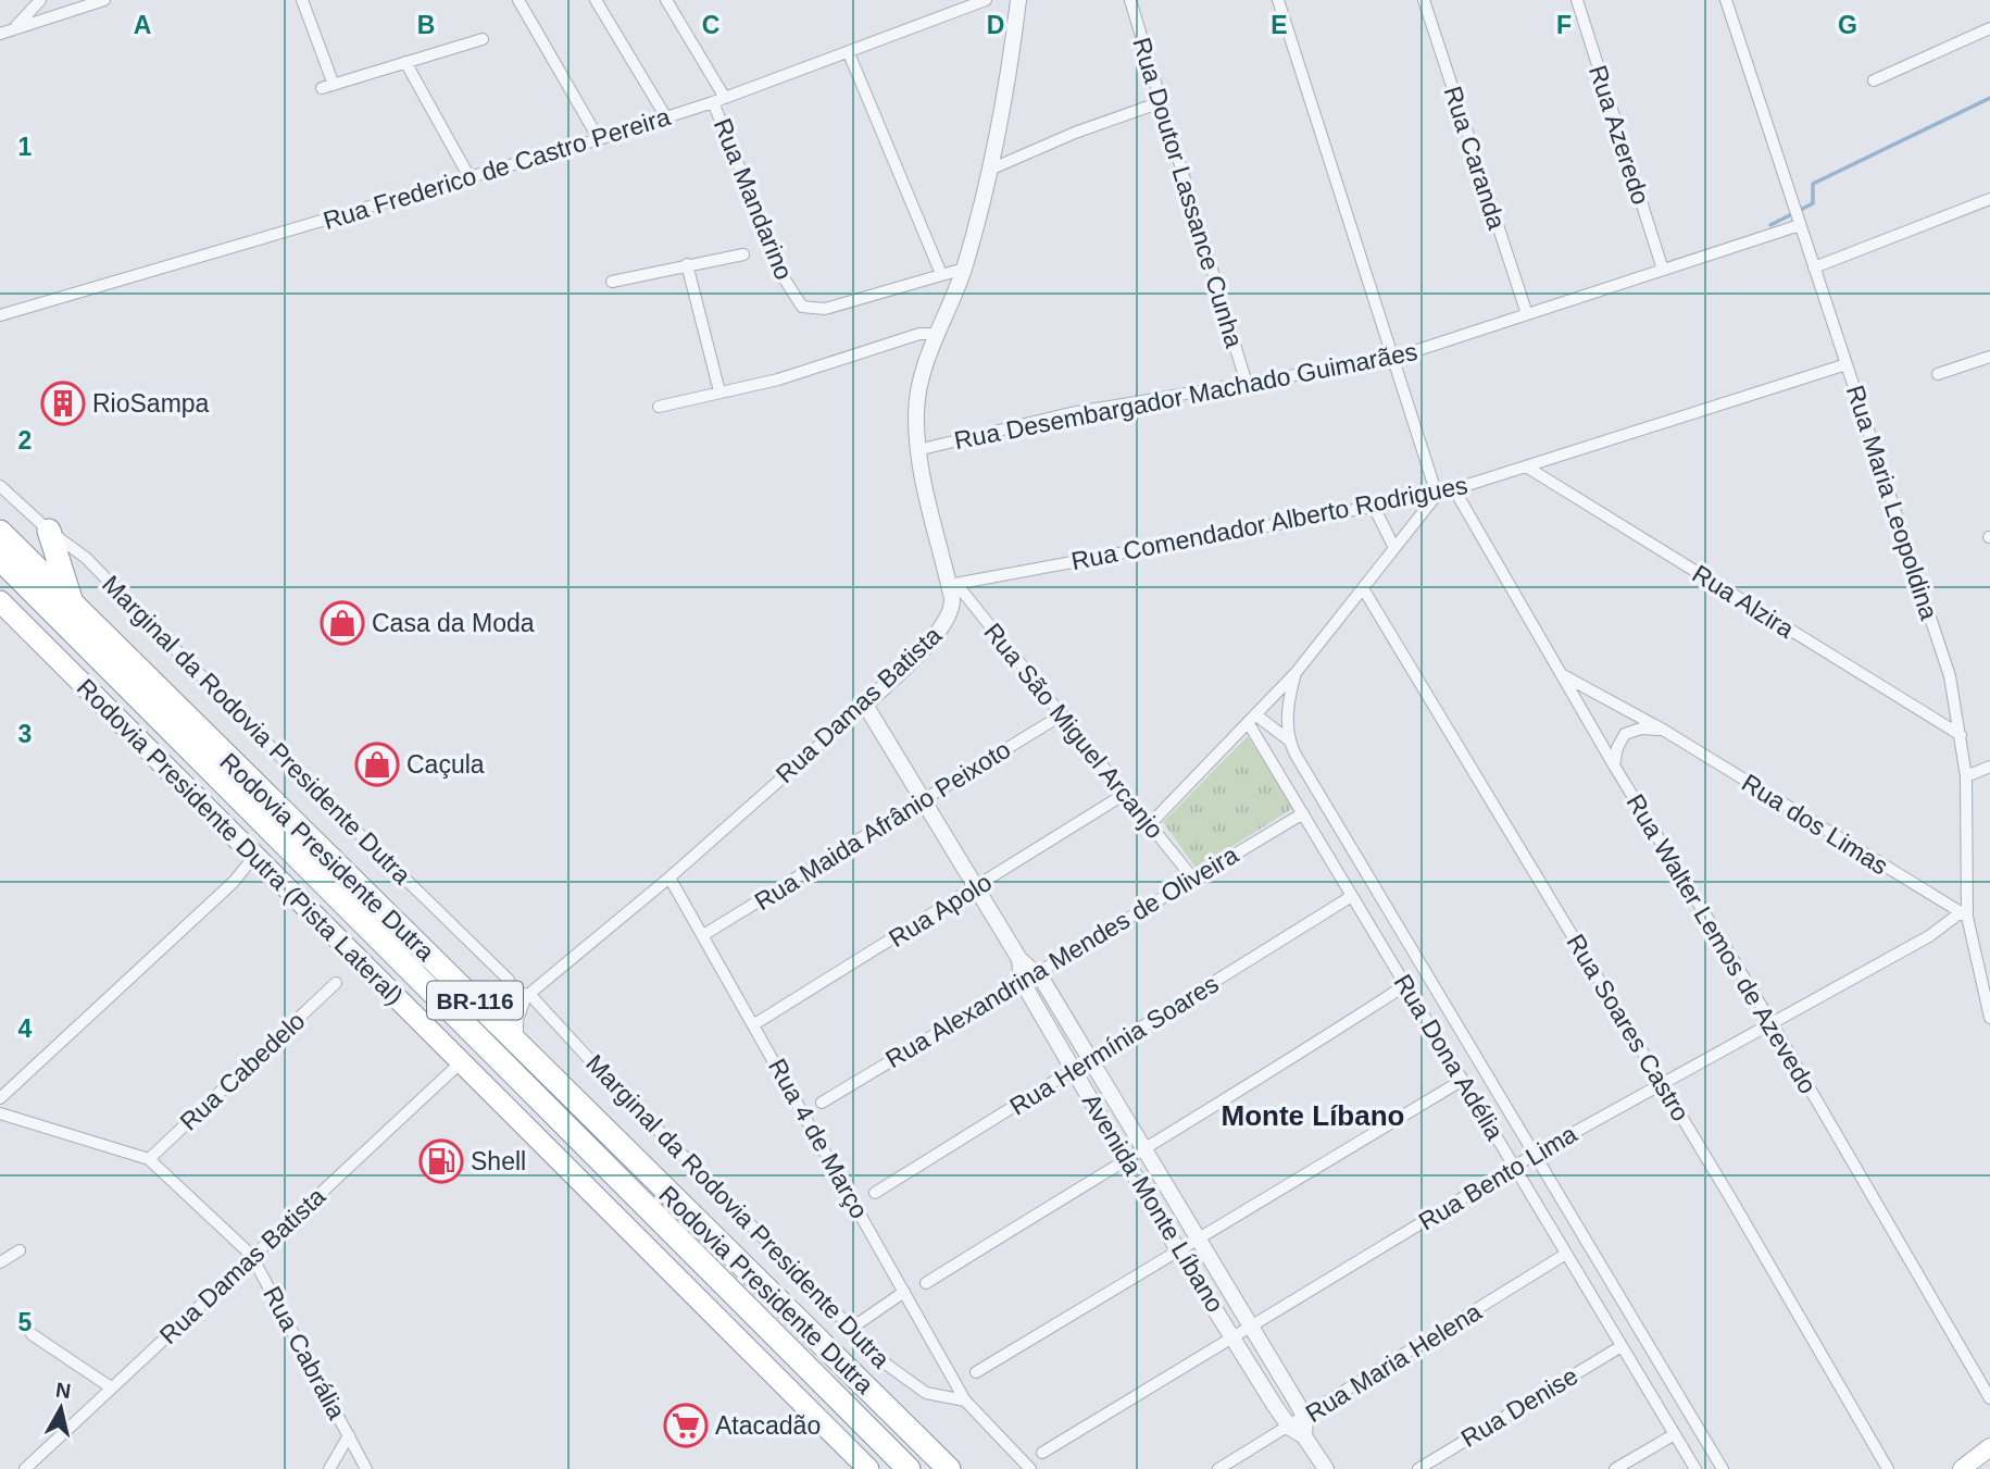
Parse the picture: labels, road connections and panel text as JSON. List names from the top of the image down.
{
  "streets": {
    "highway": ["Rodovia Presidente Dutra (Pista Lateral)", "Rodovia Presidente Dutra", "BR-116"],
    "street": [
      "Rua Azeredo",
      "Rua Caranda",
      "Rua Frederico de Castro Pereira",
      "Rua Doutor Lassance Cunha",
      "Rua Mandarino",
      "Rua Desembargador Machado Guimarães",
      "Rua Maria Leopoldina",
      "Rua Comendador Alberto Rodrigues",
      "Rua Alzira",
      "Rua Damas Batista",
      "Marginal da Rodovia Presidente Dutra",
      "Rua São Miguel Arcanjo",
      "Rua dos Limas",
      "Rua Maida Afrânio Peixoto",
      "Rua Apolo",
      "Rua Walter Lemos de Azevedo",
      "Rua Alexandrina Mendes de Oliveira",
      "Rua Soares Castro",
      "Rua Hermínia Soares",
      "Rua Dona Adélia",
      "Rua Cabedelo",
      "Rua 4 de Março",
      "Rua Bento Lima",
      "Avenida Monte Líbano",
      "Rua Cabrália",
      "Rua Maria Helena",
      "Rua Denise"
    ]
  },
  "crossings": [
    ["Rua Azeredo", "Rua Desembargador Machado Guimarães"],
    ["Rua Caranda", "Rua Desembargador Machado Guimarães"],
    ["Rua Frederico de Castro Pereira", "Rua Mandarino"],
    ["Rua Doutor Lassance Cunha", "Rua Desembargador Machado Guimarães"],
    ["Rua Mandarino", "Rua Damas Batista"],
    ["Rua Desembargador Machado Guimarães", "Rua Maria Leopoldina"],
    ["Rua Desembargador Machado Guimarães", "Rua Damas Batista"],
    ["Rua Maria Leopoldina", "Rua Comendador Alberto Rodrigues"],
    ["Rua Maria Leopoldina", "Rua Alzira"],
    ["Rua Maria Leopoldina", "Rua dos Limas"],
    ["Rua Maria Leopoldina", "Rua Bento Lima"],
    ["Rua Comendador Alberto Rodrigues", "Rua Alzira"],
    ["Rua Comendador Alberto Rodrigues", "Rua Damas Batista"],
    ["Rua Comendador Alberto Rodrigues", "Rua São Miguel Arcanjo"],
    ["Rua Comendador Alberto Rodrigues", "Rua Walter Lemos de Azevedo"],
    ["Rua Damas Batista", "Marginal da Rodovia Presidente Dutra"],
    ["Rua Damas Batista", "Rua São Miguel Arcanjo"],
    ["Rua Damas Batista", "Rodovia Presidente Dutra (Pista Lateral)"],
    ["Rua Damas Batista", "Rua 4 de Março"],
    ["Rua Damas Batista", "Avenida Monte Líbano"],
    ["Rua Damas Batista", "Rua Cabrália"],
    ["Marginal da Rodovia Presidente Dutra", "Rua 4 de Março"],
    ["Rua São Miguel Arcanjo", "Rua Maida Afrânio Peixoto"],
    ["Rua São Miguel Arcanjo", "Rua Apolo"],
    ["Rua São Miguel Arcanjo", "Rua Alexandrina Mendes de Oliveira"],
    ["Rua dos Limas", "Rua Walter Lemos de Azevedo"],
    ["Rua dos Limas", "Rua Bento Lima"],
    ["Rua Maida Afrânio Peixoto", "Rua 4 de Março"],
    ["Rua Maida Afrânio Peixoto", "Avenida Monte Líbano"],
    ["Rua Apolo", "Rua 4 de Março"],
    ["Rua Apolo", "Avenida Monte Líbano"],
    ["Rua Walter Lemos de Azevedo", "Rua Bento Lima"],
    ["Rua Alexandrina Mendes de Oliveira", "Rua Dona Adélia"],
    ["Rua Alexandrina Mendes de Oliveira", "Avenida Monte Líbano"],
    ["Rua Soares Castro", "Rua Bento Lima"],
    ["Rua Hermínia Soares", "Rua Dona Adélia"],
    ["Rua Hermínia Soares", "Avenida Monte Líbano"],
    ["Rua Dona Adélia", "Rua Bento Lima"],
    ["Rua Dona Adélia", "Rua Maria Helena"],
    ["Rua Dona Adélia", "Rua Denise"],
    ["Rua Cabedelo", "Rua Cabrália"],
    ["Rua Bento Lima", "Avenida Monte Líbano"],
    ["Avenida Monte Líbano", "Rua Maria Helena"]
  ],
  "districts": ["Monte Líbano"],
  "places": {
    "building": ["RioSampa"],
    "shop": ["Casa da Moda", "Caçula"],
    "fuel station": ["Shell"],
    "supermarket": ["Atacadão"]
  },
  "north": "top",
  "grid": {
    "columns": [
      "A",
      "B",
      "C",
      "D",
      "E",
      "F",
      "G"
    ],
    "rows": [
      "1",
      "2",
      "3",
      "4",
      "5"
    ]
  }
}
